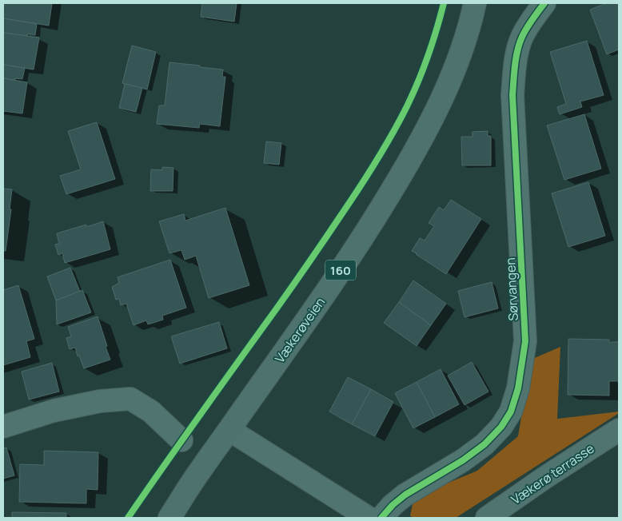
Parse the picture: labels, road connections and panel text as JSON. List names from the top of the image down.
{
  "streets": {
    "main road": ["160", "Vækerøveien"],
    "street": ["Sørvangen", "Vækerø terrasse"]
  }
}
